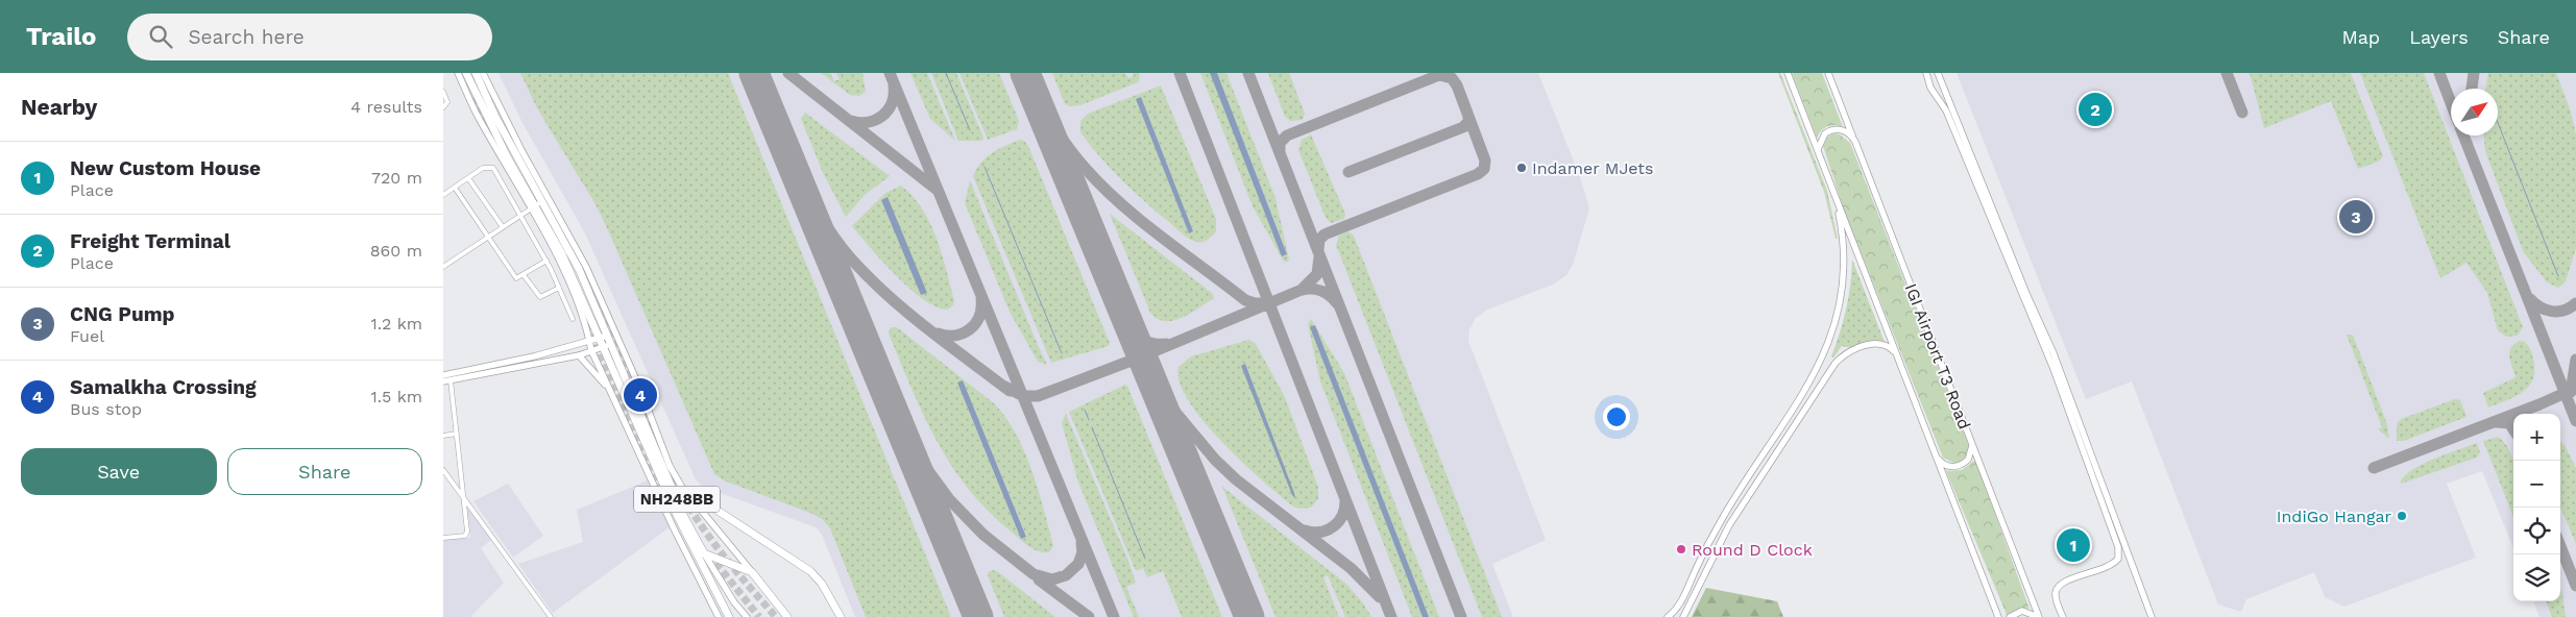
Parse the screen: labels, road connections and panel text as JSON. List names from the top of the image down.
{
  "streets": {
    "highway": ["NH248BB"],
    "main road": ["IGI Airport T3 Road"]
  },
  "places": ["Indamer MJets", "IndiGo Hangar", "Round D Clock"],
  "north": "top right",
  "page": {
    "header": "Trailo",
    "search": "Search here",
    "nav": ["Map", "Layers", "Share"],
    "heading": ["Nearby", "4 results"],
    "pins": [
      "2",
      "3",
      "4",
      "1"
    ],
    "list": [
      {
        "mark": "1",
        "name": "New Custom House",
        "note": "Place",
        "value": "720 m"
      },
      {
        "mark": "2",
        "name": "Freight Terminal",
        "note": "Place",
        "value": "860 m"
      },
      {
        "mark": "3",
        "name": "CNG Pump",
        "note": "Fuel",
        "value": "1.2 km"
      },
      {
        "mark": "4",
        "name": "Samalkha Crossing",
        "note": "Bus stop",
        "value": "1.5 km"
      }
    ],
    "map_buttons": ["+", "−"],
    "buttons": ["Save", "Share"]
  }
}
